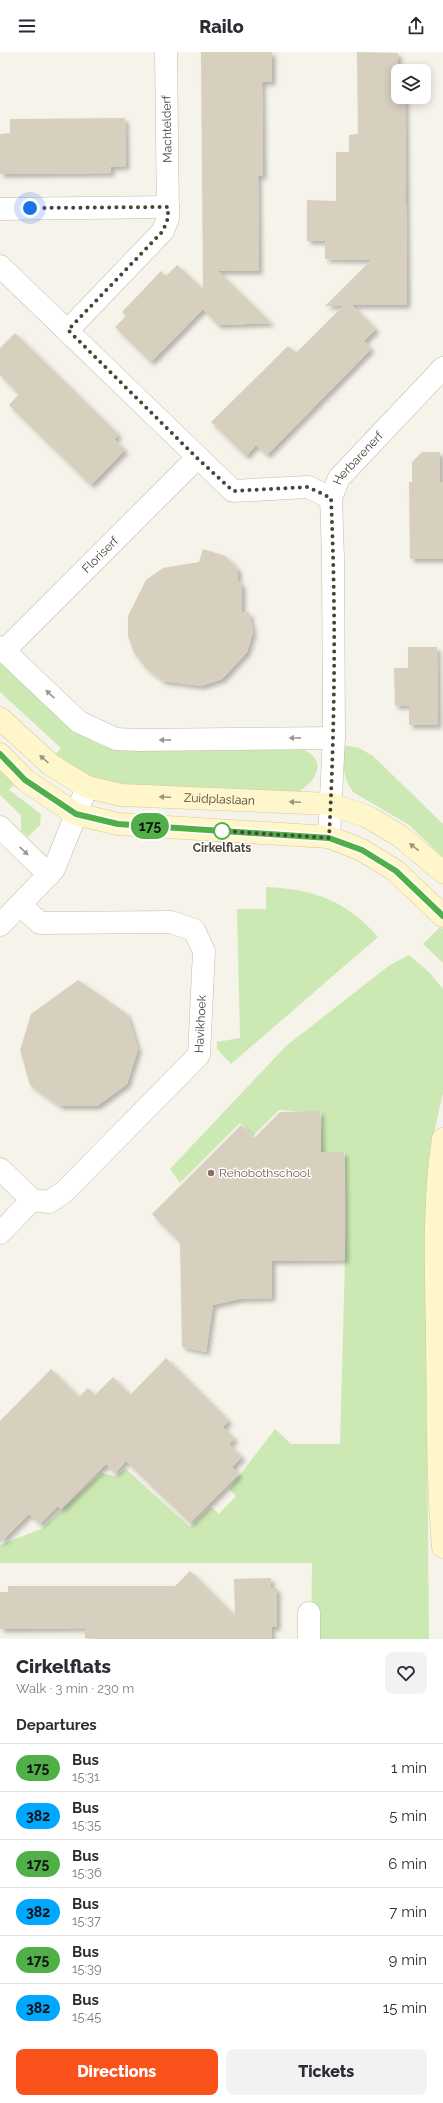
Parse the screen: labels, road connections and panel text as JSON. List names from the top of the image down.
{
  "streets": {
    "street": [
      "Machtelderf",
      "Herbarenerf",
      "Floriserf",
      "Zuidplaslaan",
      "Havikhoek"
    ]
  },
  "crossings": [
    ["Herbarenerf", "Zuidplaslaan"]
  ],
  "places": ["Cirkelflats", "Rehobothschool"],
  "lines": ["bus line 175"],
  "page": {
    "header": "Railo",
    "on_map": "175",
    "heading": [
      ["Cirkelflats", "Walk · 3 min · 230 m"],
      "Departures"
    ],
    "list": [
      {
        "mark": "175",
        "name": "Bus",
        "note": "15:31",
        "value": "1 min"
      },
      {
        "mark": "382",
        "name": "Bus",
        "note": "15:35",
        "value": "5 min"
      },
      {
        "mark": "175",
        "name": "Bus",
        "note": "15:36",
        "value": "6 min"
      },
      {
        "mark": "382",
        "name": "Bus",
        "note": "15:37",
        "value": "7 min"
      },
      {
        "mark": "175",
        "name": "Bus",
        "note": "15:39",
        "value": "9 min"
      },
      {
        "mark": "382",
        "name": "Bus",
        "note": "15:45",
        "value": "15 min"
      }
    ],
    "buttons": ["Directions", "Tickets"]
  }
}
